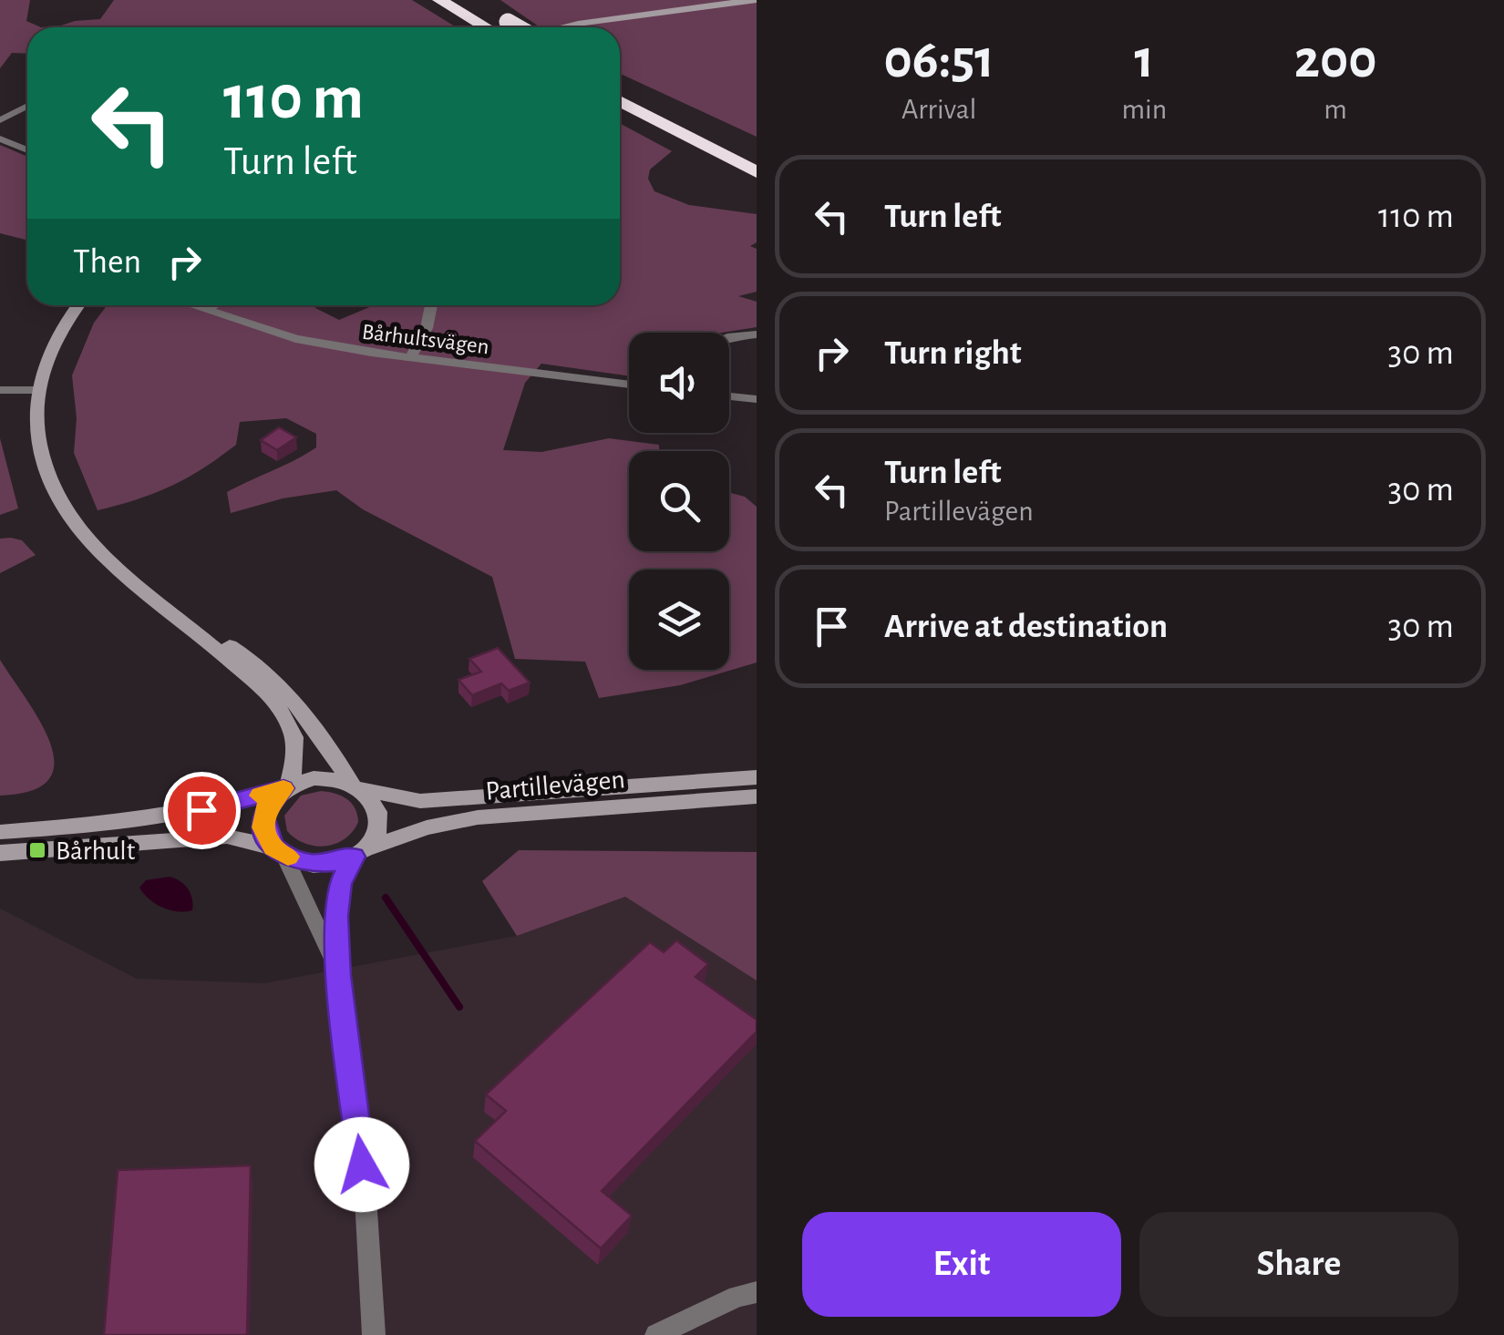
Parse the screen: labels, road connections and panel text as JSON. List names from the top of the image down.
{
  "streets": {
    "street": ["Bårhultsvägen", "Partillevägen"]
  },
  "places": {
    "transit": ["Bårhult"]
  },
  "page": {
    "eta": [
      "06:51",
      "Arrival",
      "1",
      "min",
      "200",
      "m"
    ],
    "turn": ["110 m", "Turn left"],
    "list": [
      {
        "name": "Turn left",
        "value": "110 m"
      },
      {
        "name": "Turn right",
        "value": "30 m"
      },
      {
        "name": "Turn left",
        "note": "Partillevägen",
        "value": "30 m"
      },
      {
        "name": "Arrive at destination",
        "value": "30 m"
      }
    ],
    "then": "Then",
    "buttons": ["Exit", "Share"]
  }
}
